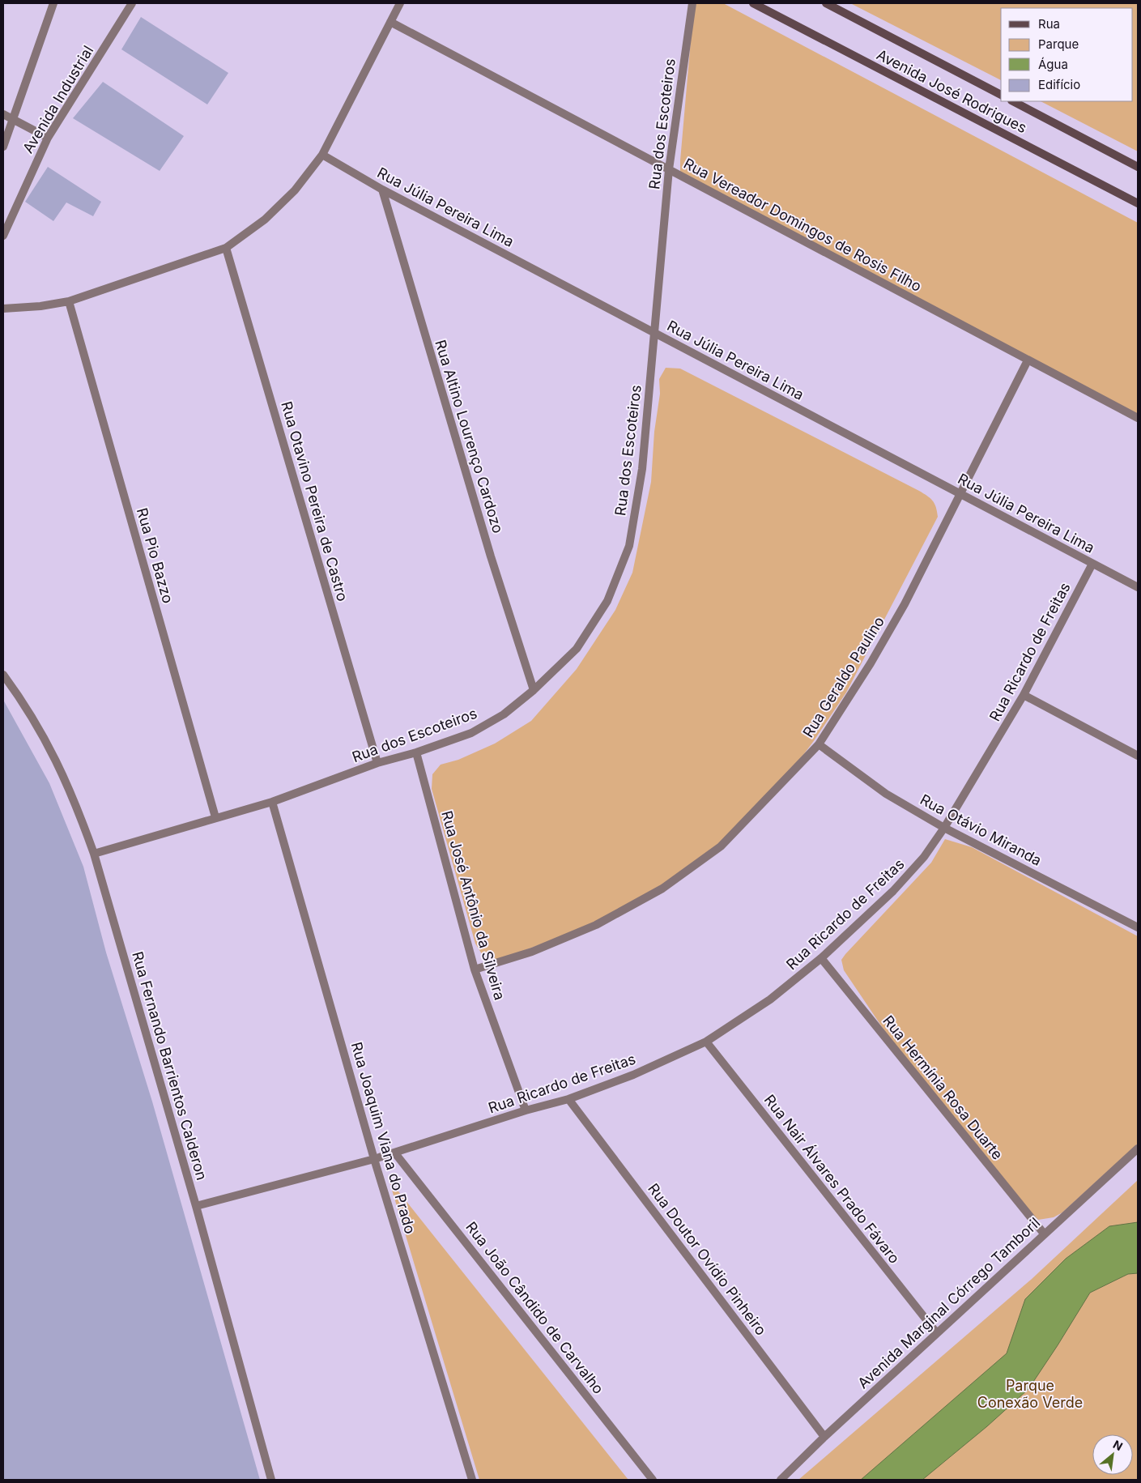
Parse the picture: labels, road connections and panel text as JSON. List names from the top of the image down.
{
  "streets": {
    "street": [
      "Avenida José Rodrigues",
      "Avenida Industrial",
      "Rua dos Escoteiros",
      "Rua Júlia Pereira Lima",
      "Rua Vereador Domingos de Rosis Filho",
      "Rua Altino Lourenço Cardozo",
      "Rua Otavino Pereira de Castro",
      "Rua Pio Bazzo",
      "Rua Ricardo de Freitas",
      "Rua Geraldo Paulino",
      "Rua Otávio Miranda",
      "Rua José Antônio da Silveira",
      "Rua Fernando Barrientos Calderon",
      "Rua Hermínia Rosa Duarte",
      "Rua Joaquim Viana do Prado",
      "Rua Nair Álvares Prado Fávaro",
      "Rua Doutor Ovídio Pinheiro",
      "Avenida Marginal Córrego Tamboril",
      "Rua João Cândido de Carvalho"
    ]
  },
  "crossings": [
    ["Rua dos Escoteiros", "Rua Júlia Pereira Lima"],
    ["Rua dos Escoteiros", "Rua Vereador Domingos de Rosis Filho"],
    ["Rua dos Escoteiros", "Rua Altino Lourenço Cardozo"],
    ["Rua dos Escoteiros", "Rua Otavino Pereira de Castro"],
    ["Rua dos Escoteiros", "Rua Pio Bazzo"],
    ["Rua dos Escoteiros", "Rua José Antônio da Silveira"],
    ["Rua dos Escoteiros", "Rua Fernando Barrientos Calderon"],
    ["Rua dos Escoteiros", "Rua Joaquim Viana do Prado"],
    ["Rua Júlia Pereira Lima", "Rua Altino Lourenço Cardozo"],
    ["Rua Júlia Pereira Lima", "Rua Ricardo de Freitas"],
    ["Rua Júlia Pereira Lima", "Rua Geraldo Paulino"],
    ["Rua Vereador Domingos de Rosis Filho", "Rua Geraldo Paulino"],
    ["Rua Ricardo de Freitas", "Rua Otávio Miranda"],
    ["Rua Ricardo de Freitas", "Rua José Antônio da Silveira"],
    ["Rua Ricardo de Freitas", "Rua Fernando Barrientos Calderon"],
    ["Rua Ricardo de Freitas", "Rua Hermínia Rosa Duarte"],
    ["Rua Ricardo de Freitas", "Rua Joaquim Viana do Prado"],
    ["Rua Ricardo de Freitas", "Rua Nair Álvares Prado Fávaro"],
    ["Rua Ricardo de Freitas", "Rua Doutor Ovídio Pinheiro"],
    ["Rua Ricardo de Freitas", "Rua João Cândido de Carvalho"],
    ["Rua Geraldo Paulino", "Rua Otávio Miranda"],
    ["Rua Geraldo Paulino", "Rua José Antônio da Silveira"],
    ["Rua Hermínia Rosa Duarte", "Avenida Marginal Córrego Tamboril"],
    ["Rua Nair Álvares Prado Fávaro", "Avenida Marginal Córrego Tamboril"],
    ["Rua Doutor Ovídio Pinheiro", "Avenida Marginal Córrego Tamboril"]
  ],
  "parks": ["Parque Conexão Verde"],
  "legend": [
    "Rua",
    "Parque",
    "Água",
    "Edifício"
  ],
  "north": "top right"
}
